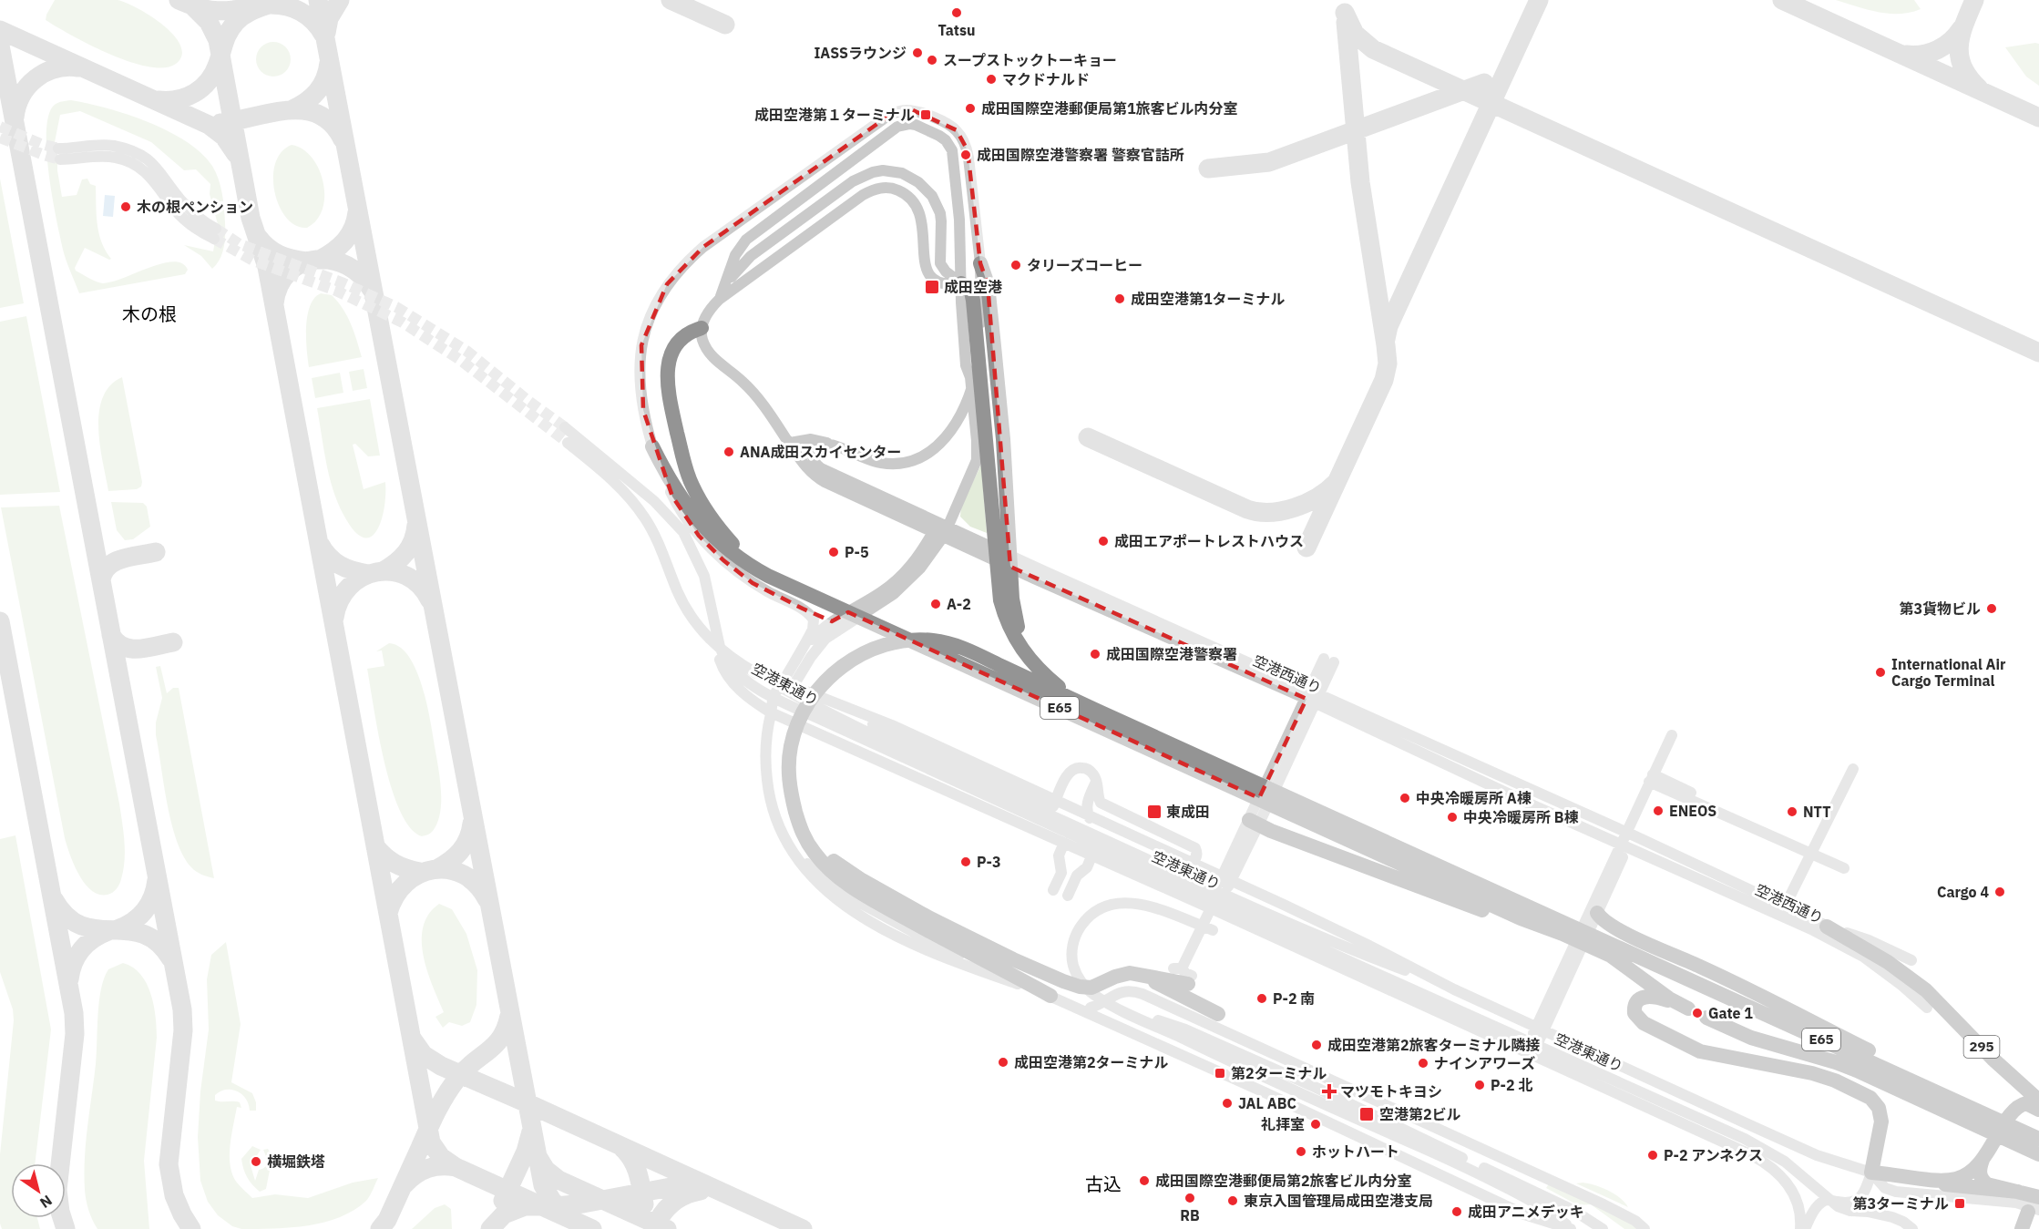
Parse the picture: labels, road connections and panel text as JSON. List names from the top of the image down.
{
  "streets": {
    "highway": ["E65", "295"],
    "street": ["空港西通り", "空港東通り"]
  },
  "crossings": [
    ["空港西通り", "295"]
  ],
  "districts": ["木の根", "古込"],
  "places": {
    "other": [
      "Tatsu",
      "IASSラウンジ",
      "スープストックトーキョー",
      "マクドナルド",
      "成田国際空港郵便局第1旅客ビル内分室",
      "成田国際空港警察署 警察官詰所",
      "木の根ペンション",
      "タリーズコーヒー",
      "成田空港第1ターミナル",
      "ANA成田スカイセンター",
      "成田エアポートレストハウス",
      "P-5",
      "A-2",
      "第3貨物ビル",
      "成田国際空港警察署",
      "International Air Cargo Terminal",
      "中央冷暖房所 A棟",
      "ENEOS",
      "NTT",
      "中央冷暖房所 B棟",
      "P-3",
      "Cargo 4",
      "P-2 南",
      "Gate 1",
      "成田空港第2旅客ターミナル隣接",
      "成田空港第2ターミナル",
      "ナインアワーズ",
      "P-2 北",
      "JAL ABC",
      "礼拝室",
      "ホットハート",
      "P-2 アンネクス",
      "横堀鉄塔",
      "成田国際空港郵便局第2旅客ビル内分室",
      "RB",
      "東京入国管理局成田空港支局",
      "成田アニメデッキ"
    ],
    "transit": [
      "成田空港第１ターミナル",
      "成田空港",
      "東成田",
      "第2ターミナル",
      "空港第2ビル",
      "第3ターミナル"
    ],
    "health": ["マツモトキヨシ"]
  },
  "north": "bottom right"
}
